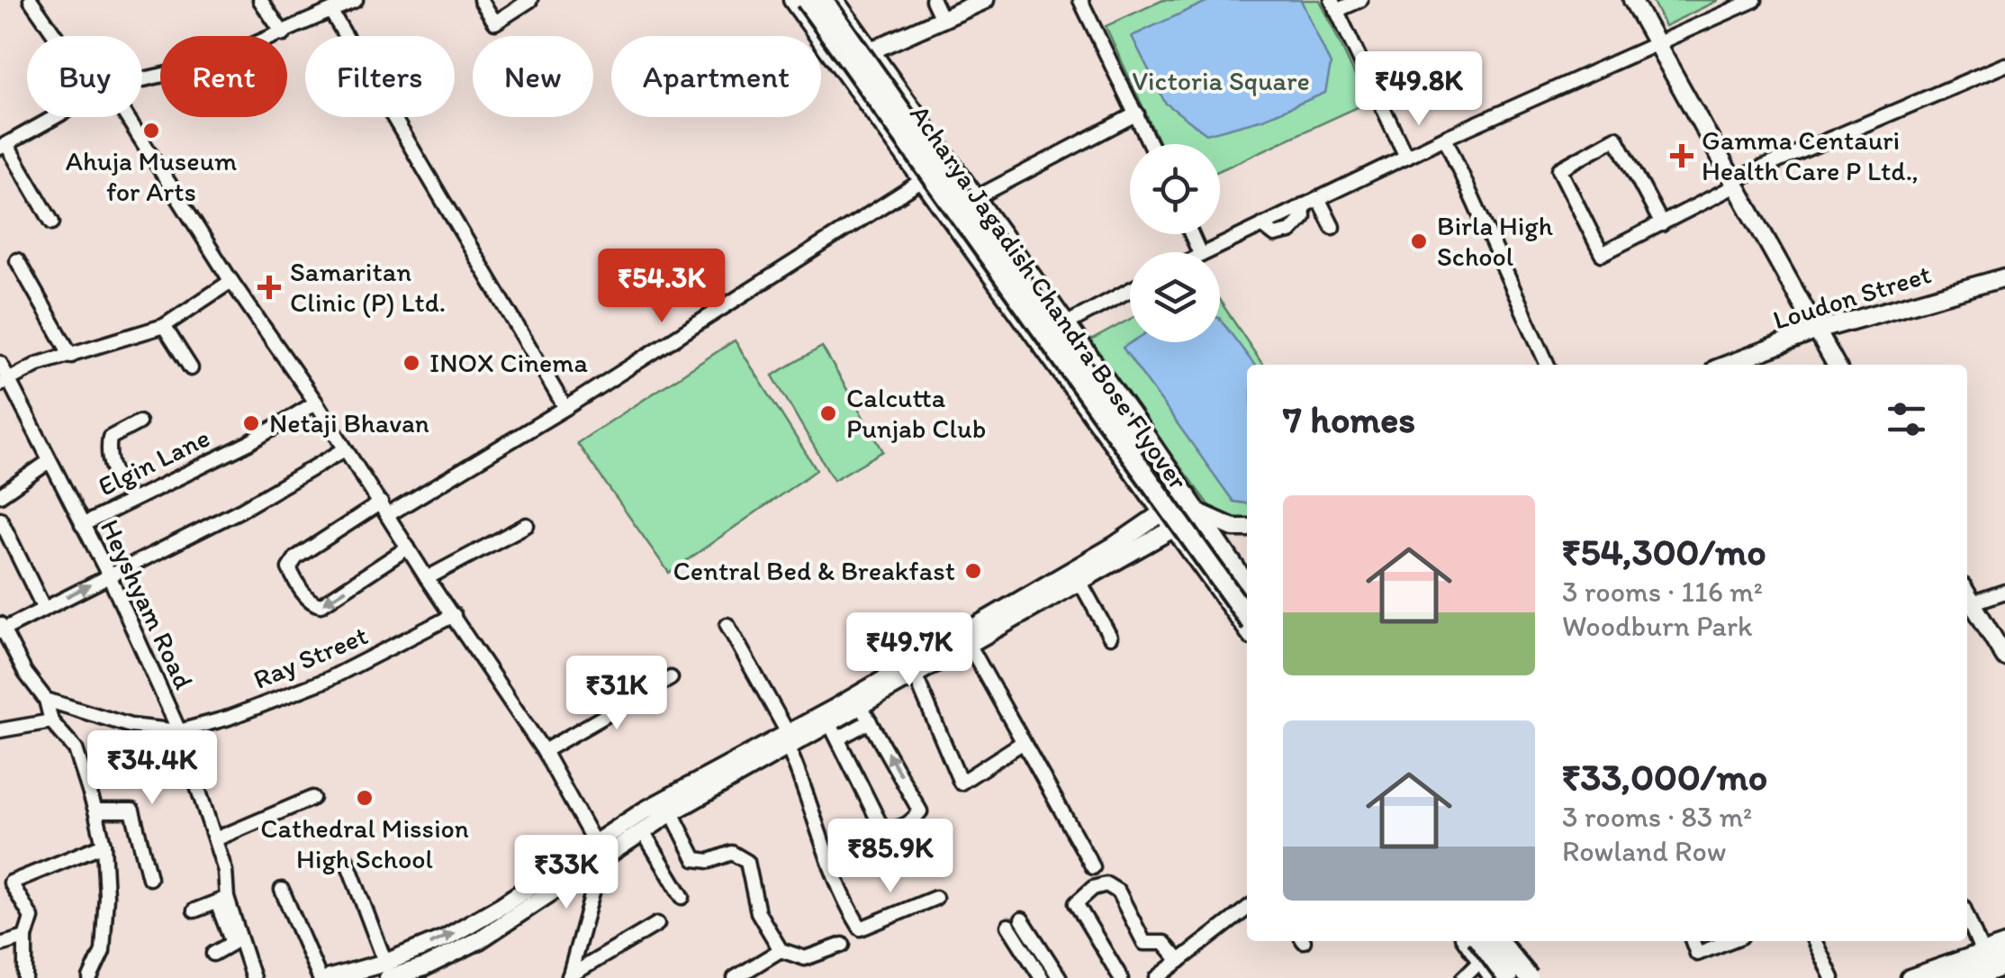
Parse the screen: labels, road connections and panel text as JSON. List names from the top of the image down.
{
  "streets": {
    "highway": ["Acharya Jagadish Chandra Bose Flyover"],
    "main road": ["Loudon Street"],
    "street": ["Elgin Lane", "Heyshyam Road", "Ray Street"]
  },
  "crossings": [
    ["Elgin Lane", "Heyshyam Road"],
    ["Heyshyam Road", "Ray Street"]
  ],
  "parks": ["Victoria Square"],
  "places": {
    "other": [
      "Ahuja Museum for Arts",
      "Birla High School",
      "INOX Cinema",
      "Calcutta Punjab Club",
      "Netaji Bhavan",
      "Central Bed & Breakfast",
      "Cathedral Mission High School"
    ],
    "health": ["Gamma Centauri Health Care P Ltd.,", "Samaritan Clinic (P) Ltd."]
  },
  "page": {
    "chip": [
      "Buy",
      "Rent",
      "Filters",
      "New",
      "Apartment"
    ],
    "price": [
      "₹49.8K",
      "₹54.3K",
      "₹49.7K",
      "₹31K",
      "₹34.4K",
      "₹85.9K",
      "₹33K"
    ],
    "heading": "7 homes",
    "list": [
      {
        "name": "₹54,300/mo",
        "note": "3 rooms · 116 m² · Woodburn Park"
      },
      {
        "name": "₹33,000/mo",
        "note": "3 rooms · 83 m² · Rowland Row"
      }
    ]
  }
}
